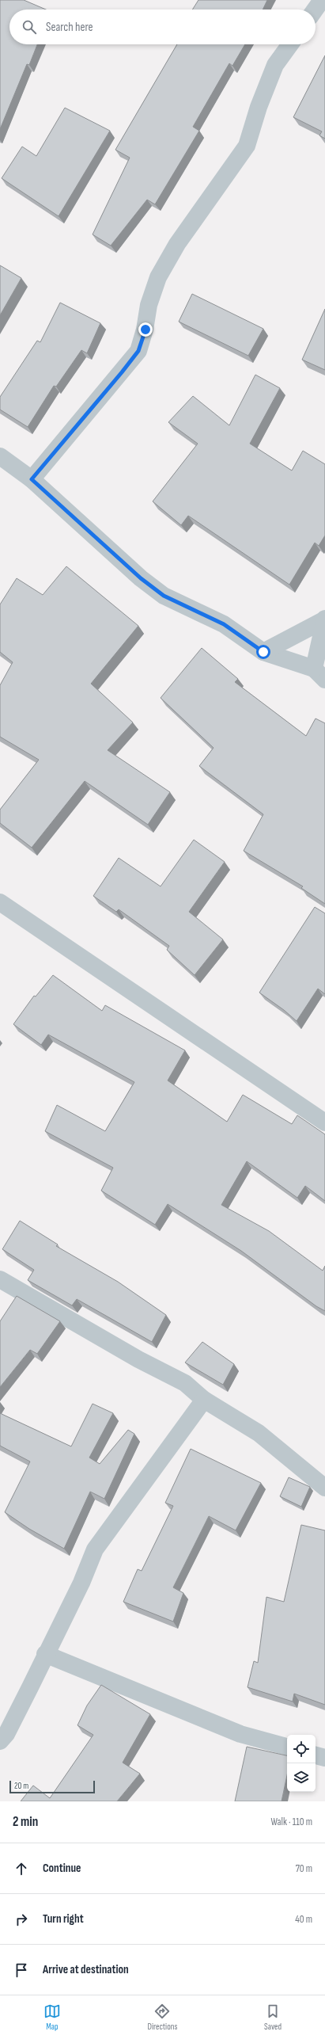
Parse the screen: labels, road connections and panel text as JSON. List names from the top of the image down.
{
  "scale_bar": "20 m",
  "page": {
    "search": "Search here",
    "scale": "20 m",
    "heading": ["2 min", "Walk · 110 m"],
    "list": [
      ["Continue", "70 m"],
      ["Turn right", "40 m"],
      "Arrive at destination"
    ],
    "nav": ["Map", "Directions", "Saved"]
  }
}
